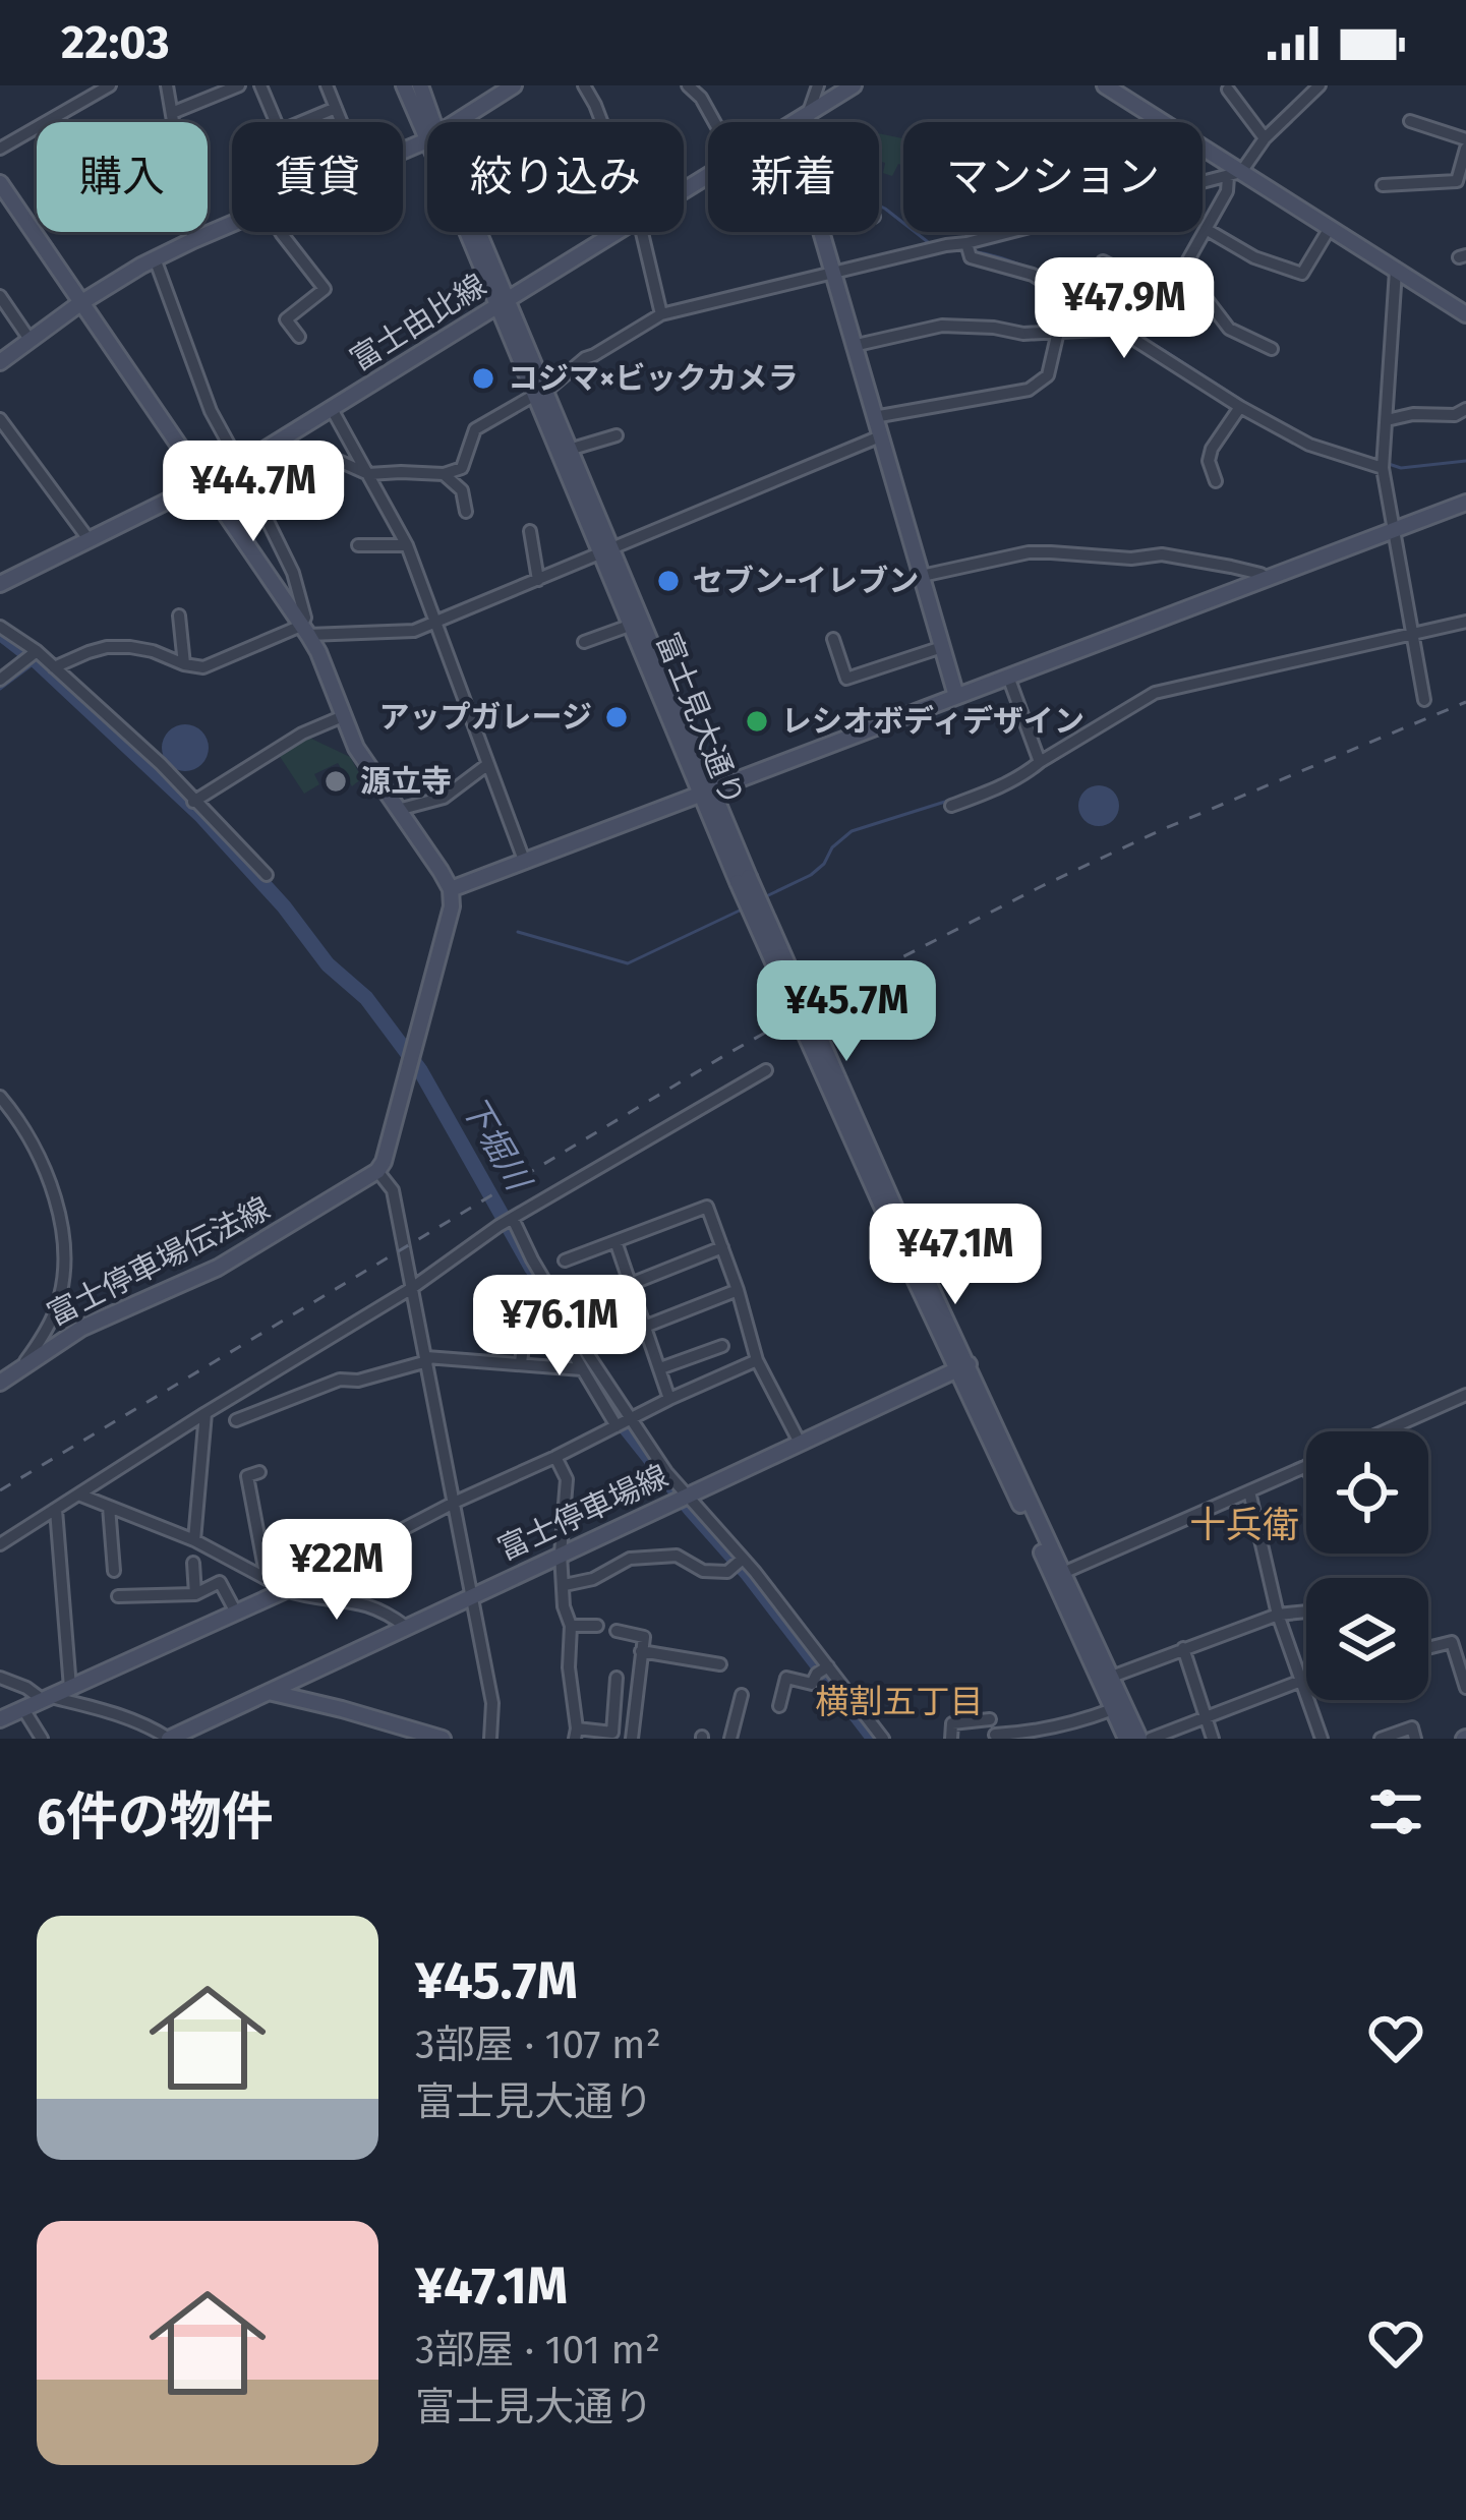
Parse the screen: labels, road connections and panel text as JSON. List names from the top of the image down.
{
  "streets": {
    "street": [
      "富士由比線",
      "富士見大通り",
      "富士停車場伝法線",
      "富士停車場線"
    ]
  },
  "crossings": [
    ["富士由比線", "富士見大通り"],
    ["富士見大通り", "富士停車場線"]
  ],
  "districts": ["十兵衛", "横割五丁目"],
  "water": ["下堀川"],
  "places": [
    "コジマ×ビックカメラ",
    "セブン-イレブン",
    "アップガレージ",
    "レシオボディデザイン",
    "源立寺"
  ],
  "page": {
    "status": "22:03",
    "chip": [
      "購入",
      "賃貸",
      "絞り込み",
      "新着",
      "マンション"
    ],
    "price": [
      "¥47.9M",
      "¥44.7M",
      "¥45.7M",
      "¥47.1M",
      "¥76.1M",
      "¥22M"
    ],
    "heading": "6件の物件",
    "list": [
      {
        "name": "¥45.7M",
        "note": "3部屋 · 107 m² · 富士見大通り"
      },
      {
        "name": "¥47.1M",
        "note": "3部屋 · 101 m² · 富士見大通り"
      }
    ]
  }
}
